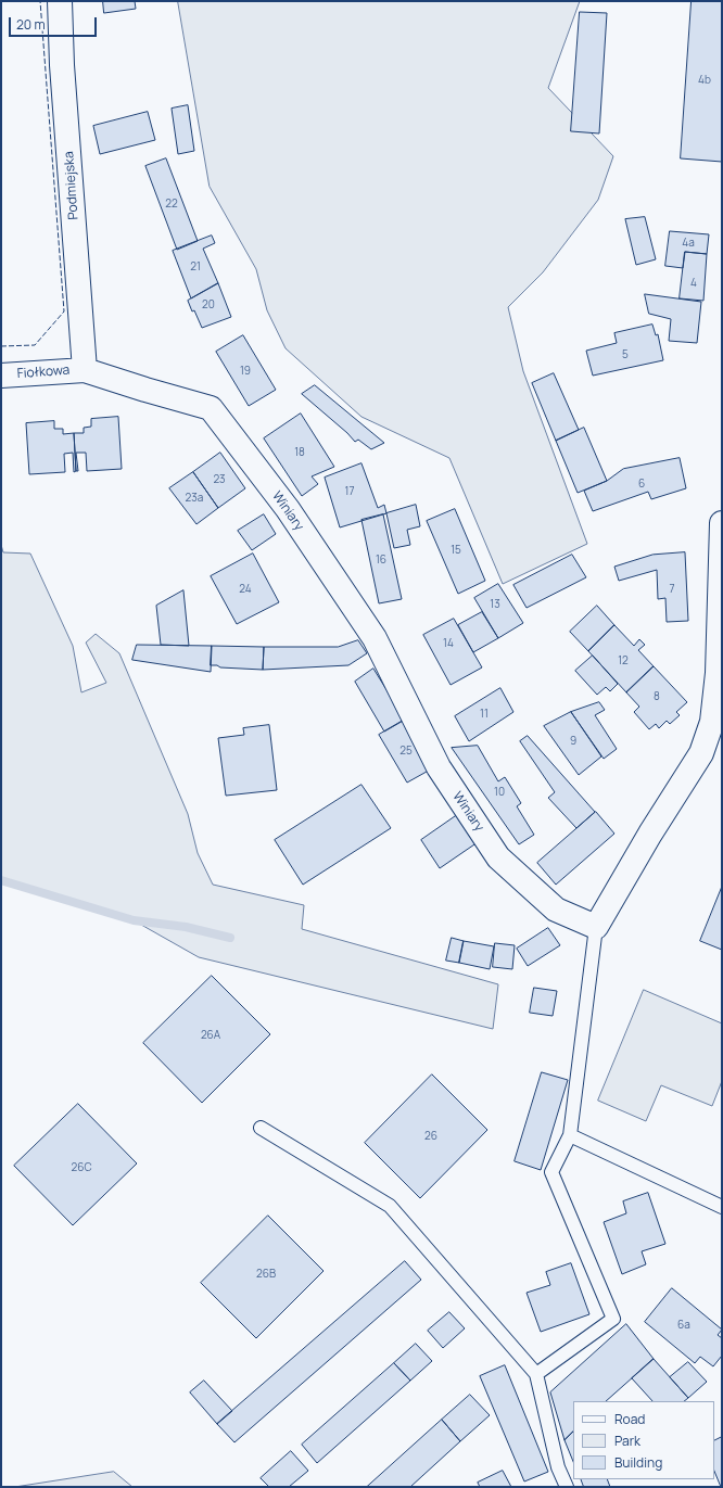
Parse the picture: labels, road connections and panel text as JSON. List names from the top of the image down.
{
  "streets": {
    "street": ["Podmiejska", "Fiołkowa", "Winiary"]
  },
  "crossings": [
    ["Podmiejska", "Fiołkowa"],
    ["Podmiejska", "Winiary"],
    ["Fiołkowa", "Winiary"]
  ],
  "house_numbers": [
    "4b",
    "22",
    "4a",
    "21",
    "4",
    "20",
    "5",
    "19",
    "18",
    "23",
    "6",
    "17",
    "23a",
    "15",
    "16",
    "24",
    "7",
    "13",
    "14",
    "12",
    "8",
    "11",
    "9",
    "25",
    "10",
    "26A",
    "26",
    "26C",
    "26B",
    "6a"
  ],
  "legend": ["Road", "Park", "Building"],
  "scale_bar": "20 m"
}
